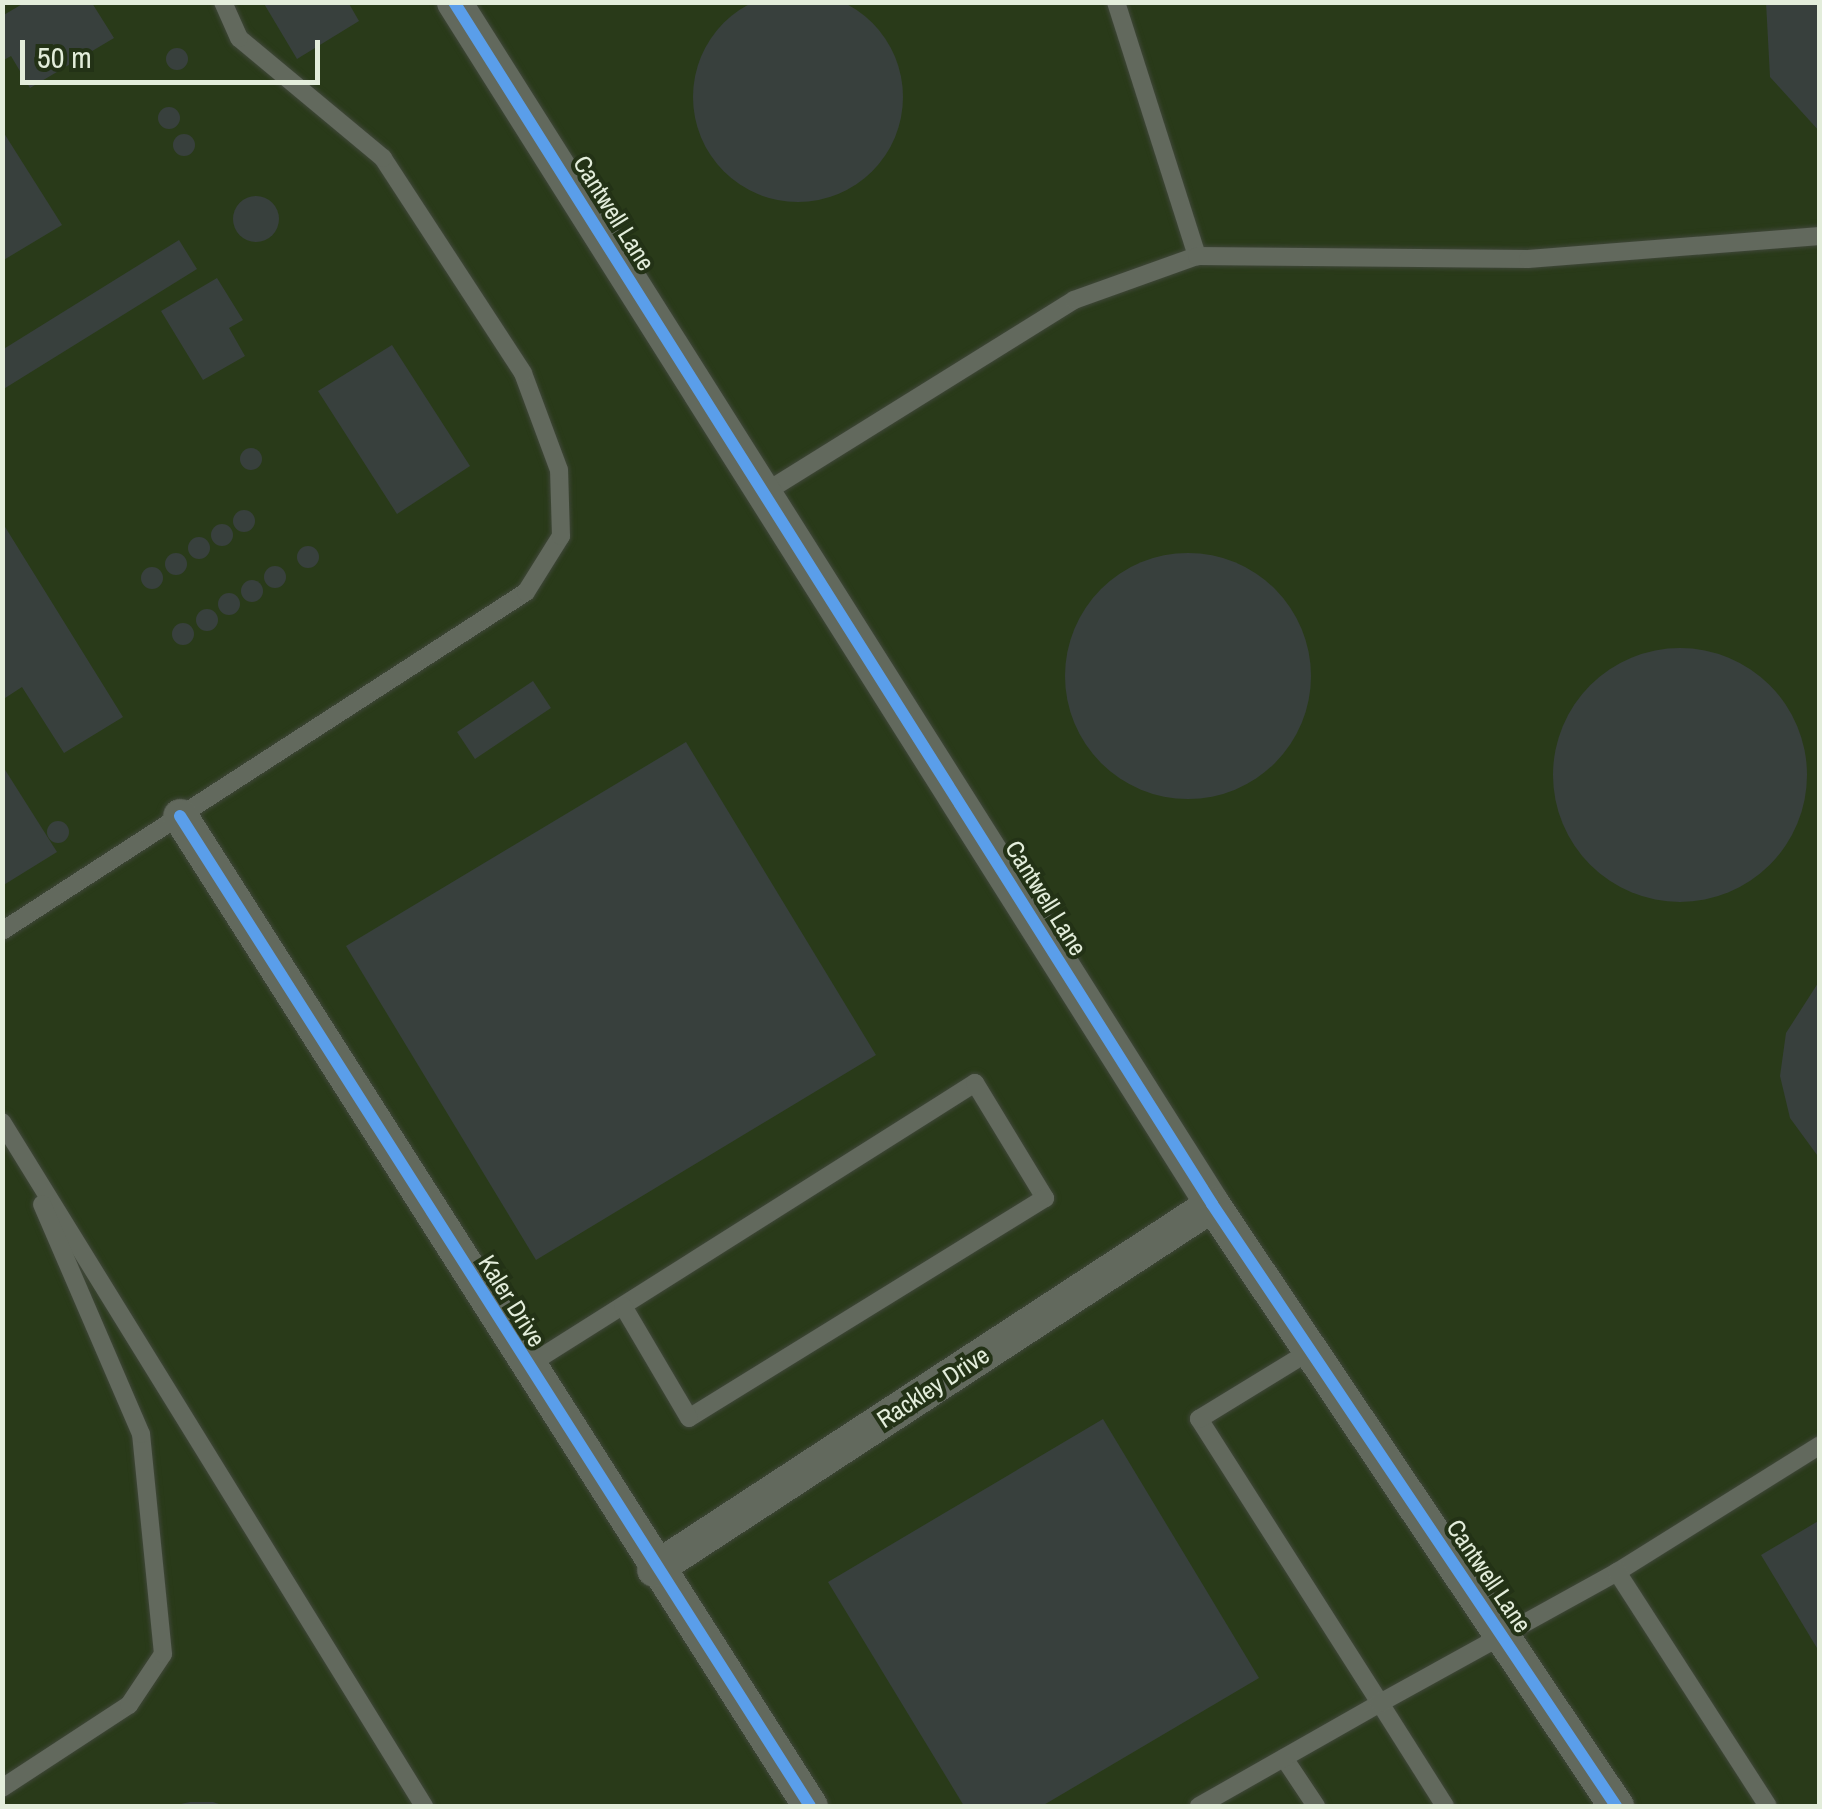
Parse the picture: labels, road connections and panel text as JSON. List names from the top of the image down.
{
  "streets": {
    "street": ["Cantwell Lane", "Kaler Drive", "Rackley Drive"]
  },
  "crossings": [
    ["Cantwell Lane", "Rackley Drive"],
    ["Kaler Drive", "Rackley Drive"]
  ],
  "scale_bar": "50 m"
}
